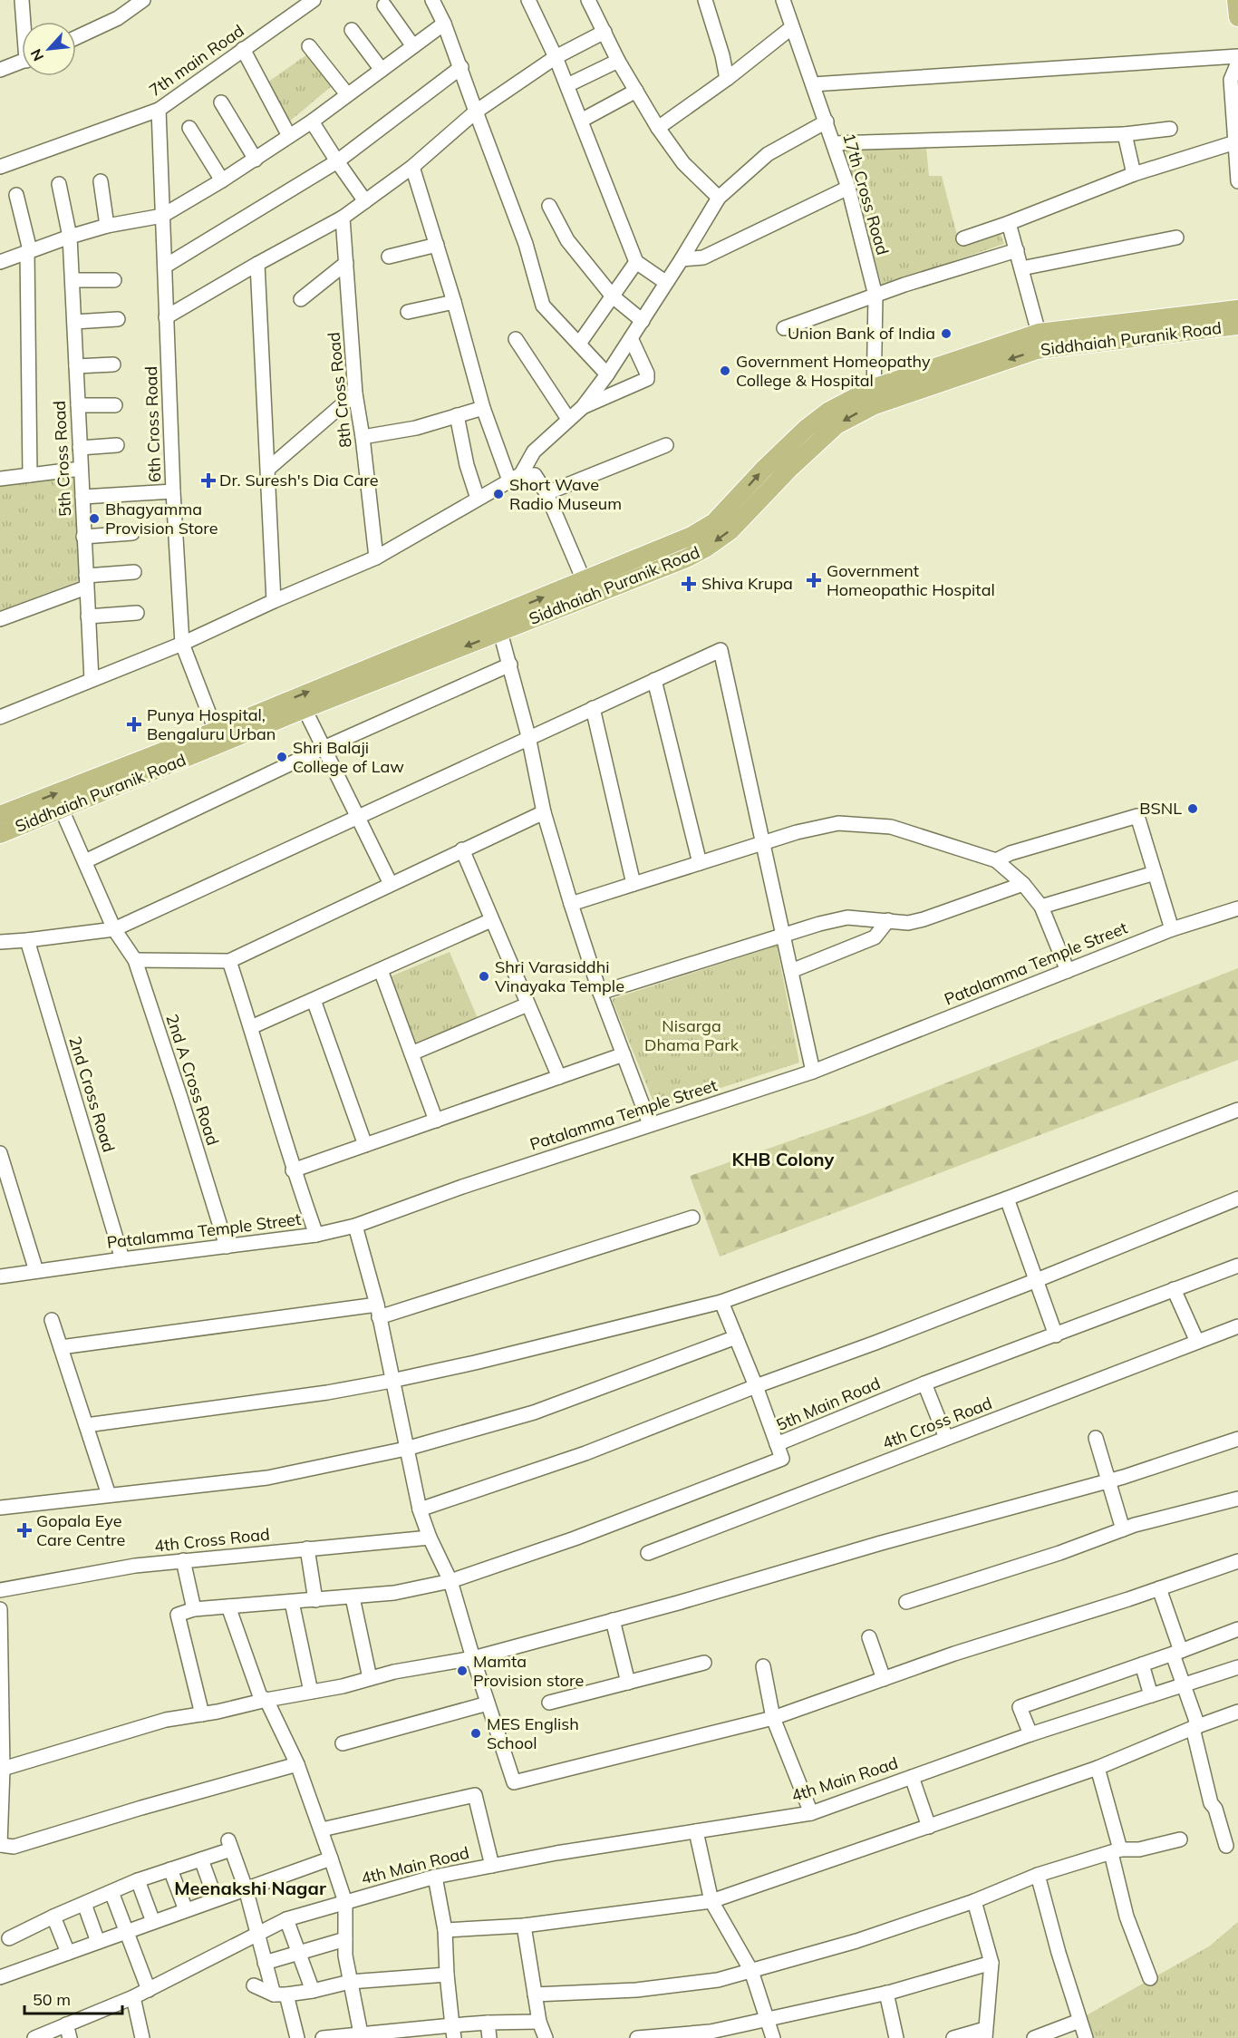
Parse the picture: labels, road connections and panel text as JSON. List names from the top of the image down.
{
  "streets": {
    "main road": ["Siddhaiah Puranik Road"],
    "street": [
      "7th main Road",
      "17th Cross Road",
      "8th Cross Road",
      "6th Cross Road",
      "5th Cross Road",
      "Patalamma Temple Street",
      "2nd A Cross Road",
      "2nd Cross Road",
      "5th Main Road",
      "4th Cross Road",
      "4th Main Road"
    ]
  },
  "crossings": [
    ["7th main Road", "6th Cross Road"],
    ["17th Cross Road", "Siddhaiah Puranik Road"],
    ["Siddhaiah Puranik Road", "6th Cross Road"],
    ["Siddhaiah Puranik Road", "2nd A Cross Road"],
    ["Patalamma Temple Street", "2nd A Cross Road"],
    ["Patalamma Temple Street", "2nd Cross Road"]
  ],
  "districts": ["KHB Colony", "Meenakshi Nagar"],
  "parks": ["Nisarga Dhama Park"],
  "places": {
    "other": [
      "Union Bank of India",
      "Government Homeopathy College & Hospital",
      "Short Wave Radio Museum",
      "Bhagyamma Provision Store",
      "Shri Balaji College of Law",
      "BSNL",
      "Shri Varasiddhi Vinayaka Temple",
      "Mamta Provision store",
      "MES English School"
    ],
    "health": [
      "Dr. Suresh's Dia Care",
      "Government Homeopathic Hospital",
      "Shiva Krupa",
      "Punya Hospital, Bengaluru Urban",
      "Gopala Eye Care Centre"
    ]
  },
  "scale_bar": "50 m",
  "north": "bottom left"
}
